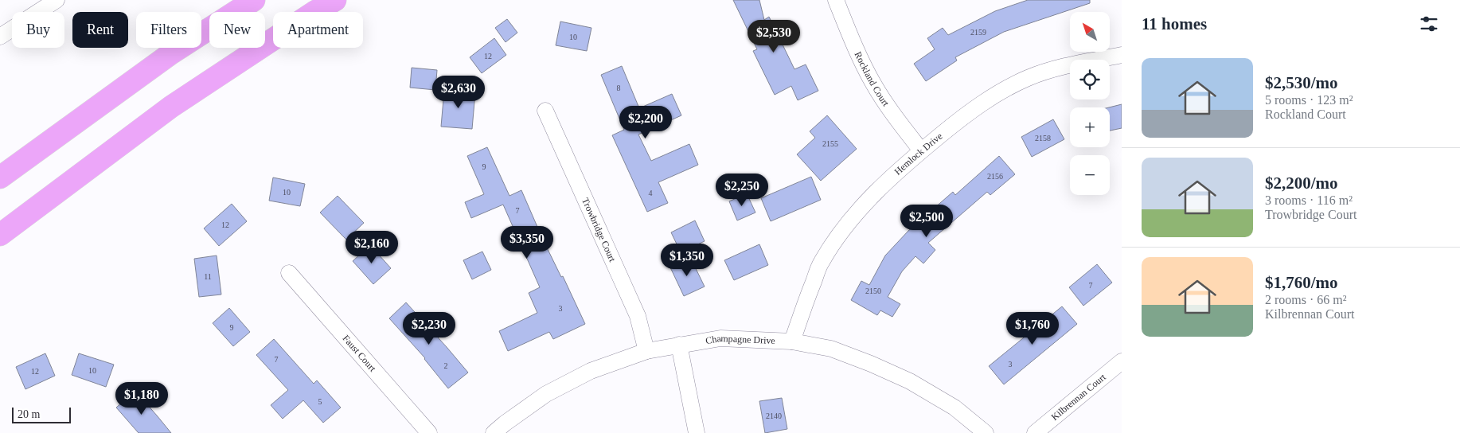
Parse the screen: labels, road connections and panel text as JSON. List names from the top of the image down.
{
  "streets": {
    "street": [
      "Rockland Court",
      "Hemlock Drive",
      "Trowbridge Court",
      "Champagne Drive",
      "Faust Court",
      "Kilbrennan Court"
    ]
  },
  "crossings": [
    ["Rockland Court", "Hemlock Drive"],
    ["Hemlock Drive", "Champagne Drive"],
    ["Trowbridge Court", "Champagne Drive"]
  ],
  "house_numbers": [
    "2159",
    "10",
    "12",
    "8",
    "2158",
    "2155",
    "9",
    "2156",
    "10",
    "4",
    "7",
    "12",
    "11",
    "7",
    "2150",
    "3",
    "9",
    "7",
    "3",
    "2",
    "10",
    "12",
    "5",
    "2140"
  ],
  "scale_bar": "20 m",
  "north": "top left",
  "page": {
    "heading": "11 homes",
    "map_buttons": ["+", "−"],
    "chip": [
      "Buy",
      "Rent",
      "Filters",
      "New",
      "Apartment"
    ],
    "price": [
      "$2,530",
      "$2,630",
      "$2,200",
      "$2,250",
      "$2,500",
      "$3,350",
      "$2,160",
      "$1,350",
      "$2,230",
      "$1,760",
      "$1,180"
    ],
    "list": [
      {
        "name": "$2,530/mo",
        "note": "5 rooms · 123 m² · Rockland Court"
      },
      {
        "name": "$2,200/mo",
        "note": "3 rooms · 116 m² · Trowbridge Court"
      },
      {
        "name": "$1,760/mo",
        "note": "2 rooms · 66 m² · Kilbrennan Court"
      }
    ],
    "scale": "20 m"
  }
}
